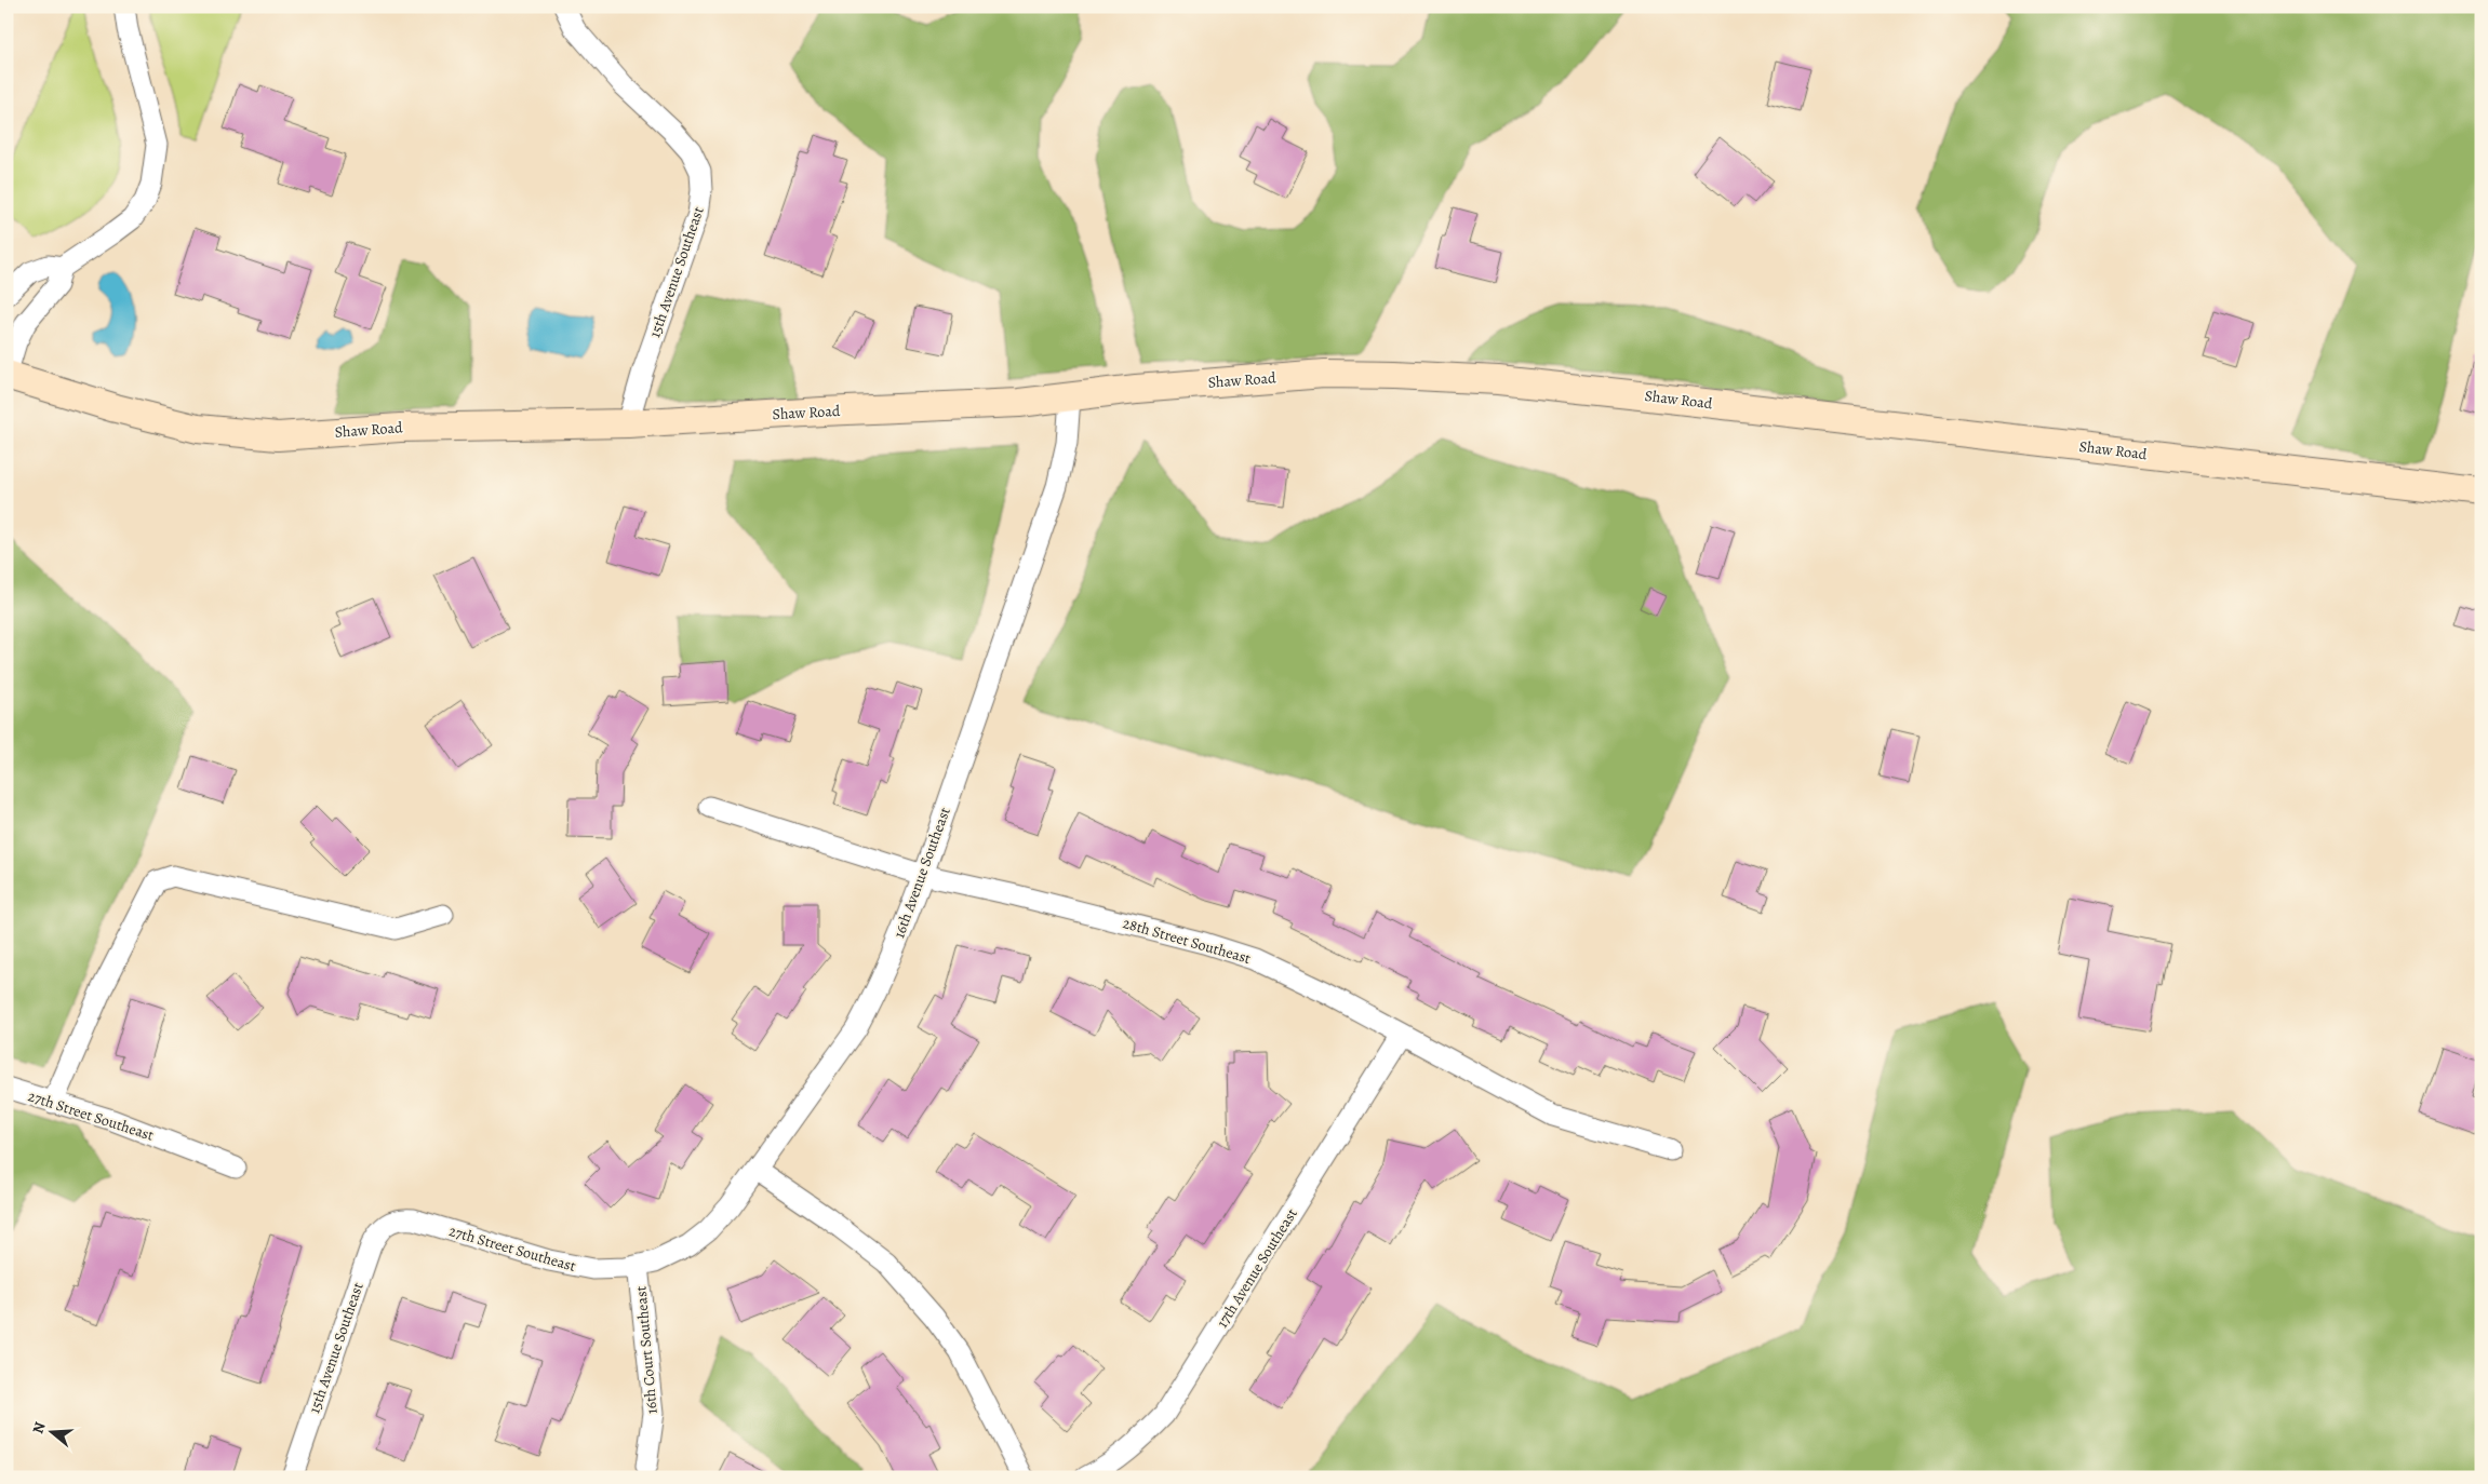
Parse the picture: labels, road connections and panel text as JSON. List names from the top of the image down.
{
  "streets": {
    "main road": ["Shaw Road"],
    "street": [
      "15th Avenue Southeast",
      "16th Avenue Southeast",
      "28th Street Southeast",
      "27th Street Southeast",
      "17th Avenue Southeast",
      "16th Court Southeast"
    ]
  },
  "crossings": [
    ["15th Avenue Southeast", "Shaw Road"],
    ["15th Avenue Southeast", "27th Street Southeast"],
    ["Shaw Road", "16th Avenue Southeast"],
    ["16th Avenue Southeast", "28th Street Southeast"],
    ["16th Avenue Southeast", "27th Street Southeast"],
    ["16th Avenue Southeast", "16th Court Southeast"],
    ["28th Street Southeast", "17th Avenue Southeast"],
    ["27th Street Southeast", "16th Court Southeast"]
  ],
  "north": "left"
}
